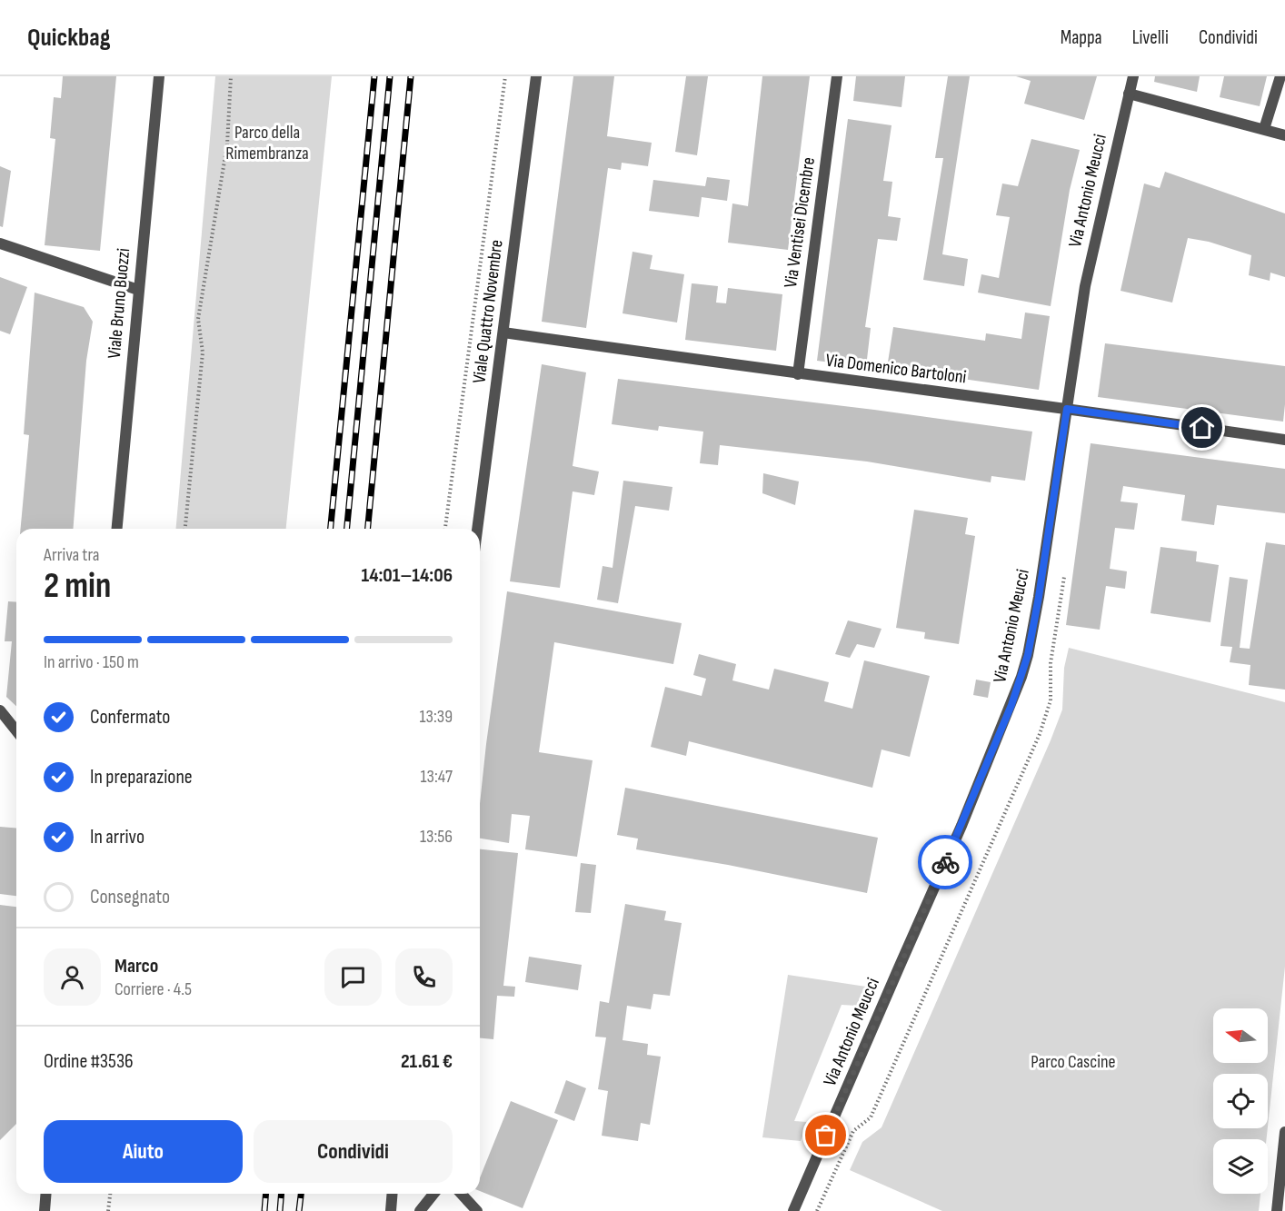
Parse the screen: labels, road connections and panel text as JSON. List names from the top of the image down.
{
  "streets": {
    "street": [
      "Via Antonio Meucci",
      "Via Ventisei Dicembre",
      "Viale Bruno Buozzi",
      "Viale Quattro Novembre",
      "Via Domenico Bartoloni"
    ]
  },
  "crossings": [
    ["Via Antonio Meucci", "Via Domenico Bartoloni"],
    ["Via Ventisei Dicembre", "Via Domenico Bartoloni"],
    ["Viale Quattro Novembre", "Via Domenico Bartoloni"]
  ],
  "parks": ["Parco della Rimembranza", "Parco Cascine"],
  "north": "left",
  "page": {
    "header": "Quickbag",
    "nav": ["Mappa", "Livelli", "Condividi"],
    "heading": ["2 min", "Arriva tra", "14:01–14:06"],
    "panel": [
      "Marco",
      "Corriere · 4.5",
      "Ordine #3536",
      "21.61 €"
    ],
    "bar": "In arrivo · 150 m",
    "list": [
      ["Confermato", "13:39"],
      ["In preparazione", "13:47"],
      ["In arrivo", "13:56"],
      "Consegnato"
    ],
    "buttons": ["Aiuto", "Condividi"]
  }
}
